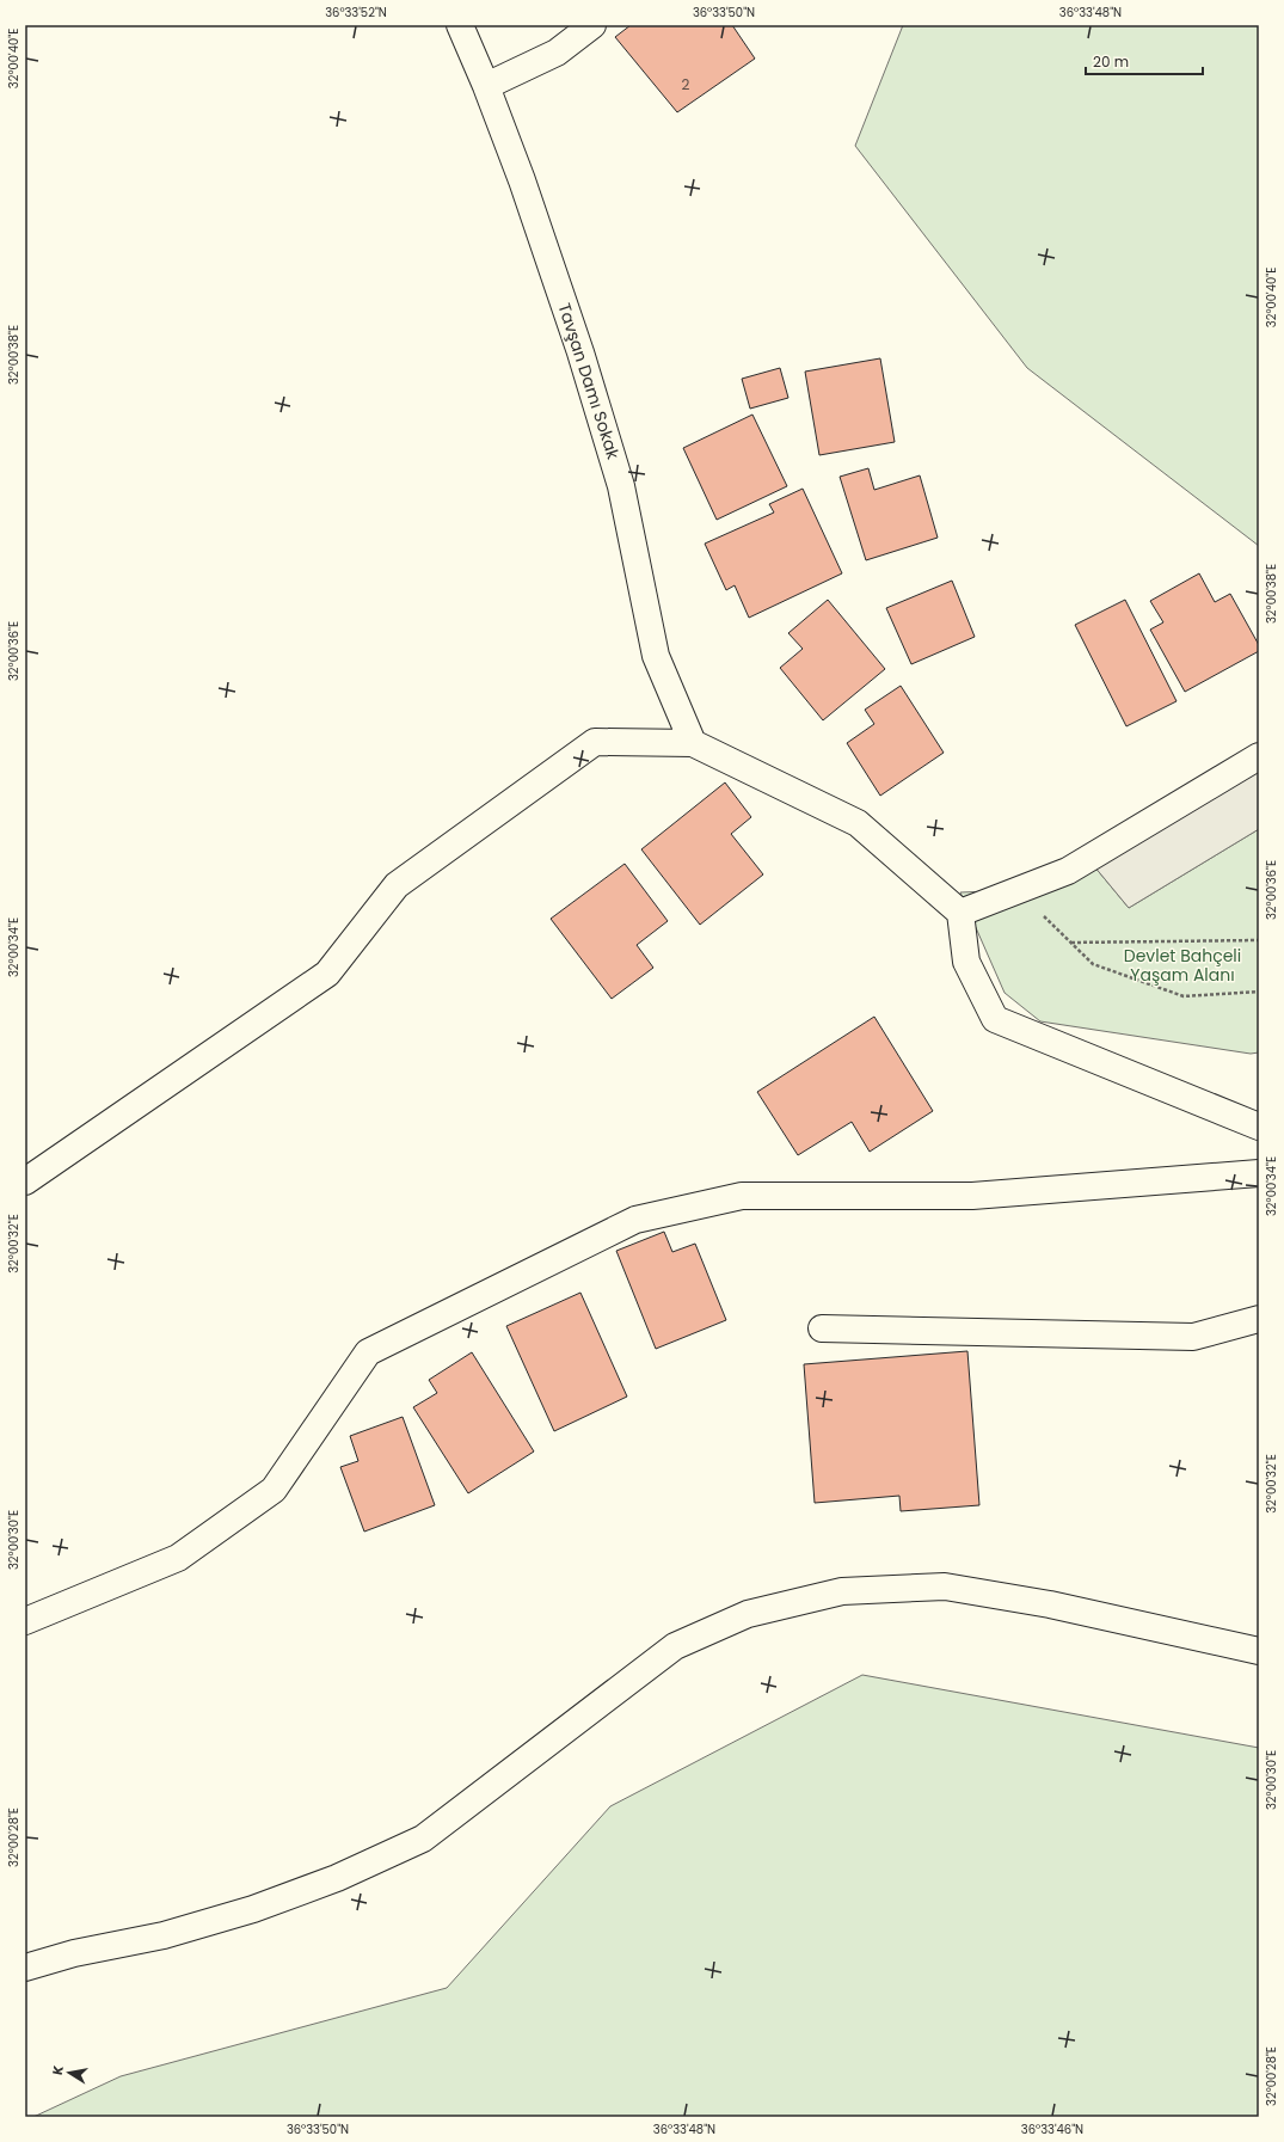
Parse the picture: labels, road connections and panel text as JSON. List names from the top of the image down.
{
  "streets": {
    "street": ["Tavşan Damı Sokak"]
  },
  "parks": ["Devlet Bahçeli Yaşam Alanı"],
  "house_numbers": ["2"],
  "scale_bar": "20 m",
  "north": "left",
  "coordinates": [
    "36°33'52\"N",
    "36°33'50\"N",
    "36°33'48\"N",
    "32°00'40\"E",
    "32°00'38\"E",
    "32°00'36\"E",
    "32°00'34\"E",
    "32°00'32\"E",
    "32°00'30\"E",
    "32°00'28\"E",
    "36°33'46\"N"
  ]
}
